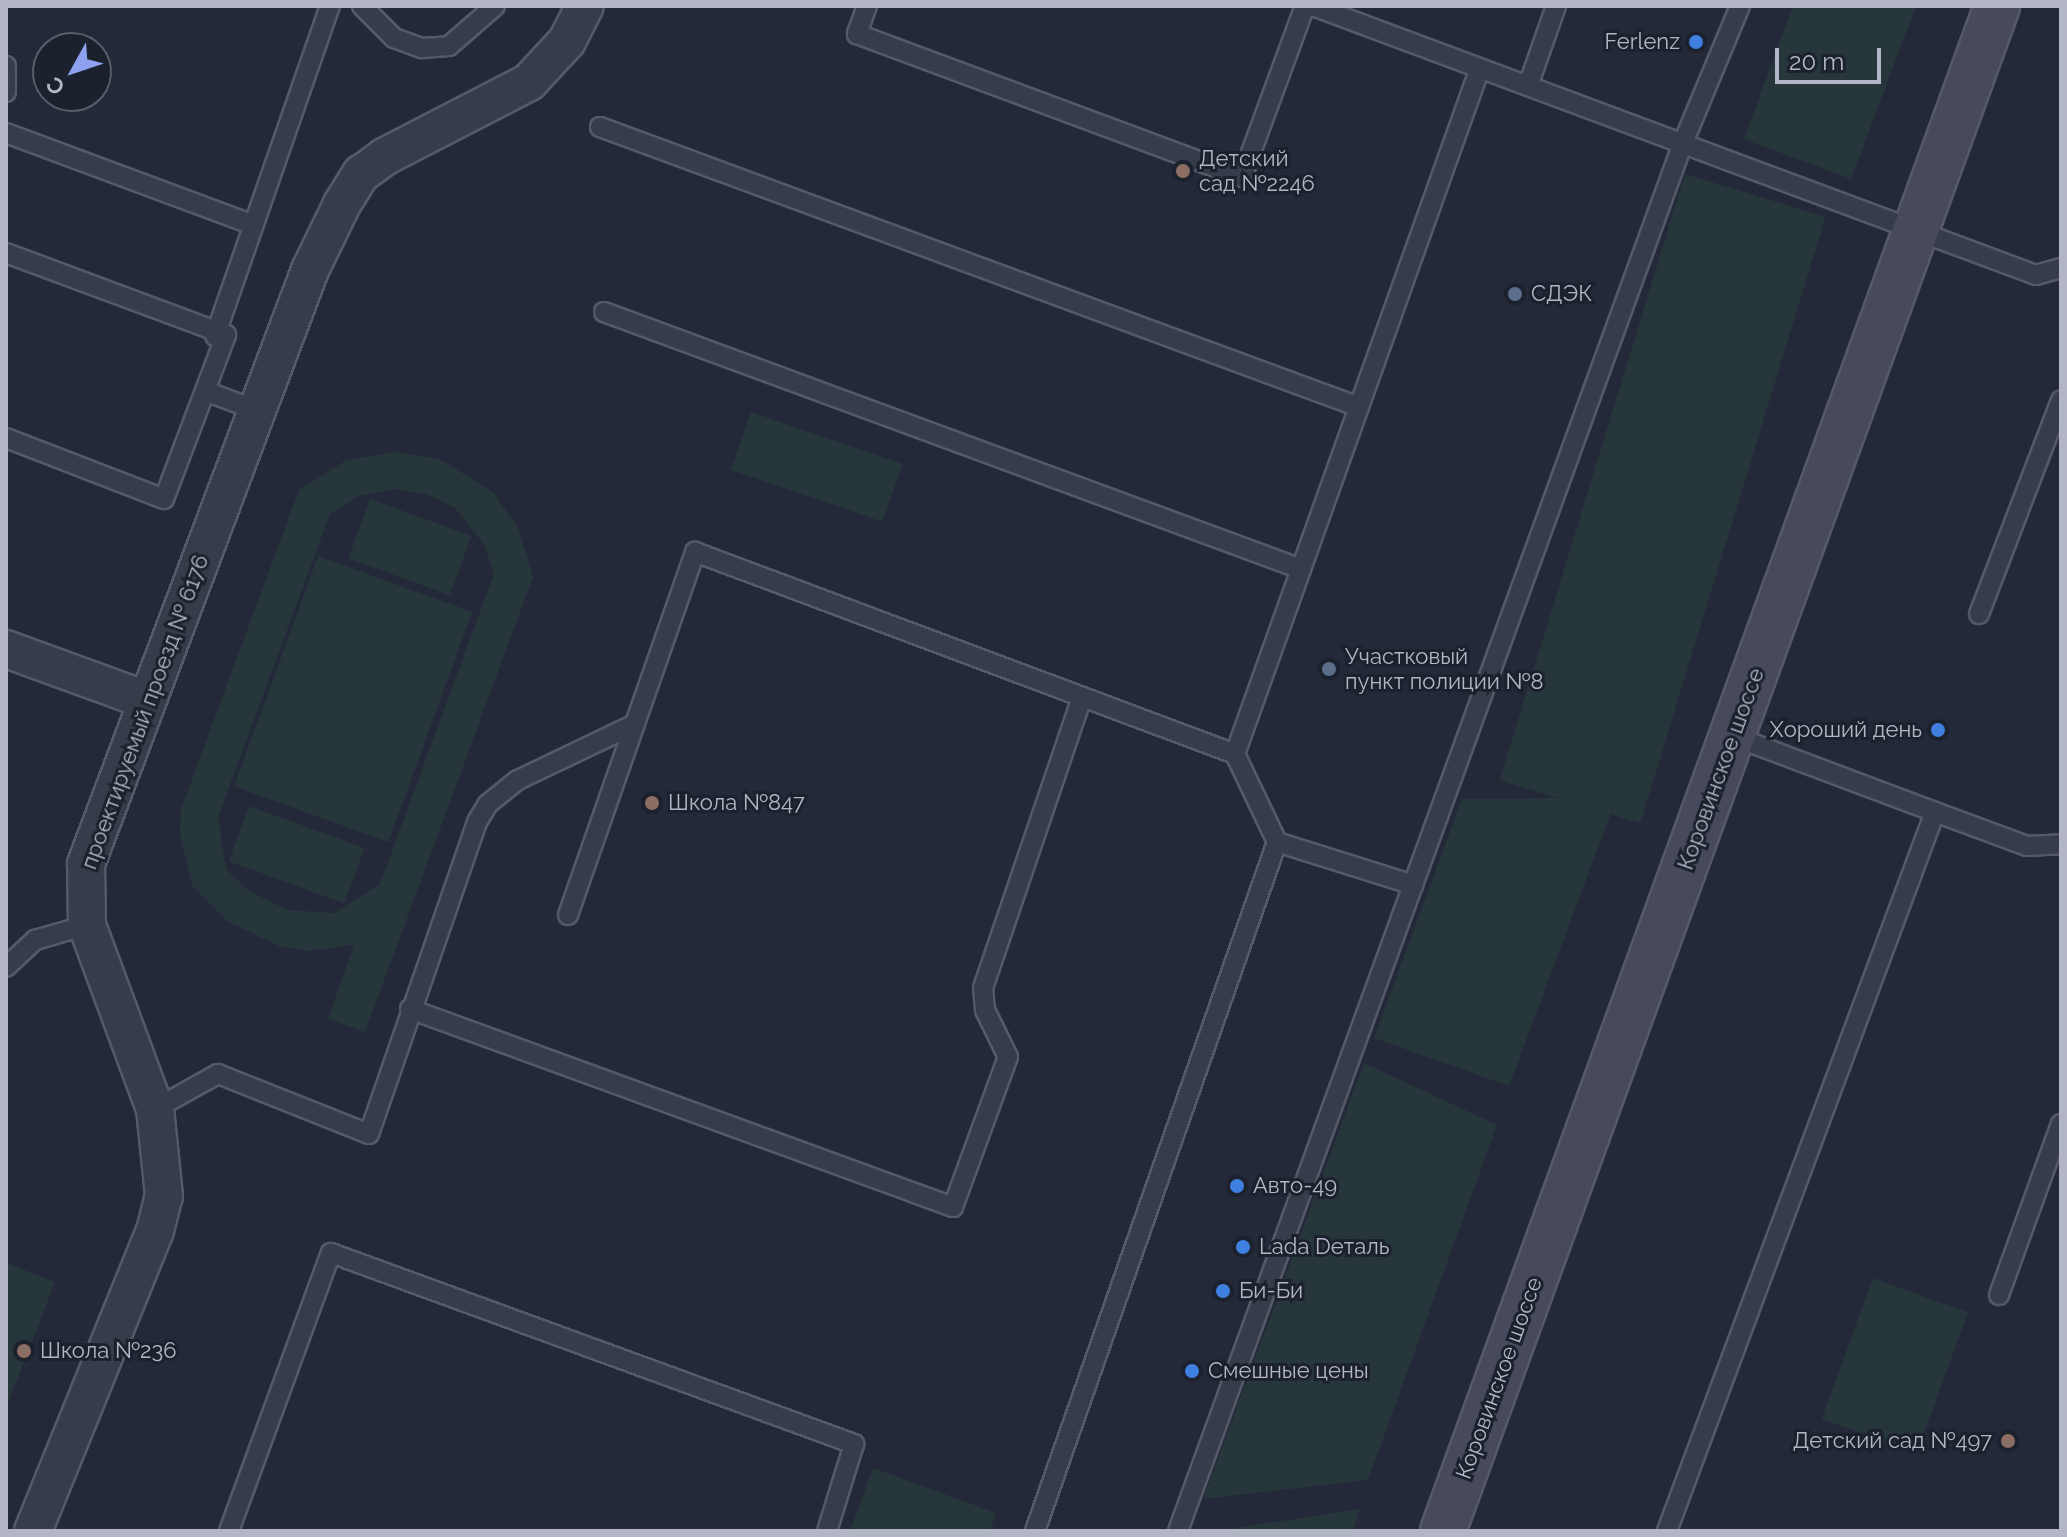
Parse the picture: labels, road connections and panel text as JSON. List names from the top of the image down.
{
  "streets": {
    "main road": ["Коровинское шоссе"],
    "street": ["проектируемый проезд № 6176"]
  },
  "places": [
    "Ferlenz",
    "Детский сад №2246",
    "СДЭК",
    "Участковый пункт полиции №8",
    "Хороший день",
    "Школа №847",
    "Авто-49",
    "Lada Dеталь",
    "Би-Би",
    "Школа №236",
    "Смешные цены",
    "Детский сад №497"
  ],
  "scale_bar": "20 m",
  "north": "bottom left"
}
